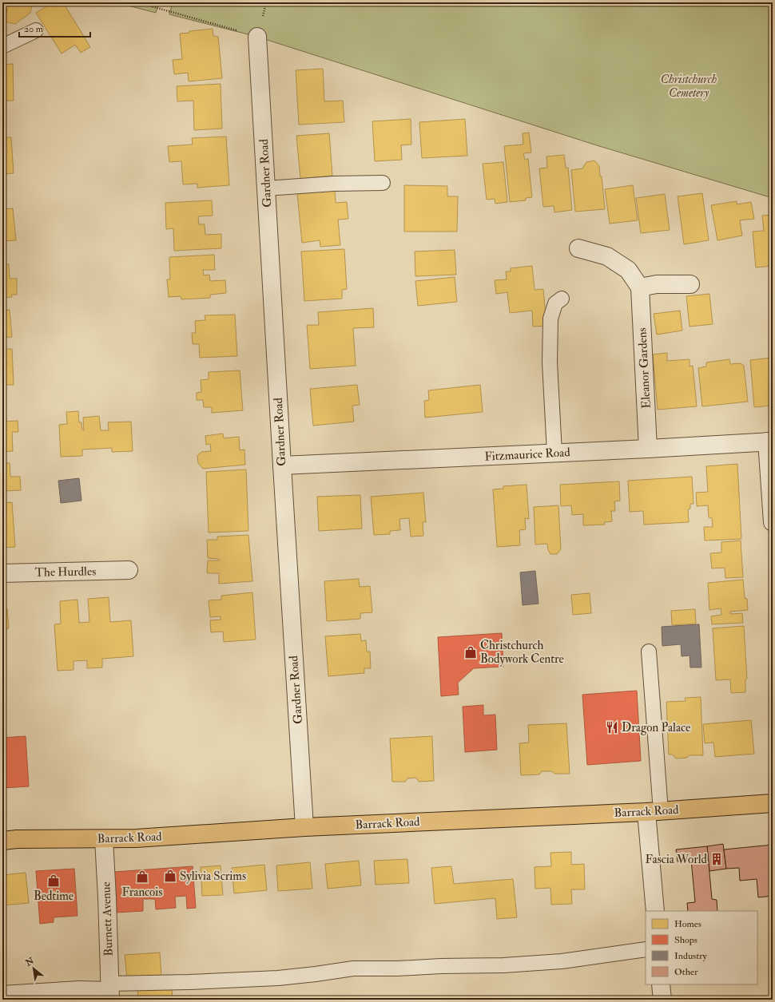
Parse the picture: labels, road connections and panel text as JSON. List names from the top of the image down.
{
  "streets": {
    "main road": ["Barrack Road"],
    "street": [
      "Gardner Road",
      "Eleanor Gardens",
      "Fitzmaurice Road",
      "The Hurdles",
      "Burnett Avenue"
    ]
  },
  "crossings": [
    ["Gardner Road", "Fitzmaurice Road"],
    ["Gardner Road", "Barrack Road"],
    ["Eleanor Gardens", "Fitzmaurice Road"],
    ["Barrack Road", "Burnett Avenue"]
  ],
  "parks": ["Christchurch Cemetery"],
  "places": {
    "shop": [
      "Christchurch Bodywork Centre",
      "Sylivia Scrims",
      "Francois",
      "Bedtime"
    ],
    "restaurant": ["Dragon Palace"],
    "building": ["Fascia World"]
  },
  "legend": [
    "Homes",
    "Shops",
    "Industry",
    "Other"
  ],
  "scale_bar": "20 m",
  "north": "top left"
}
